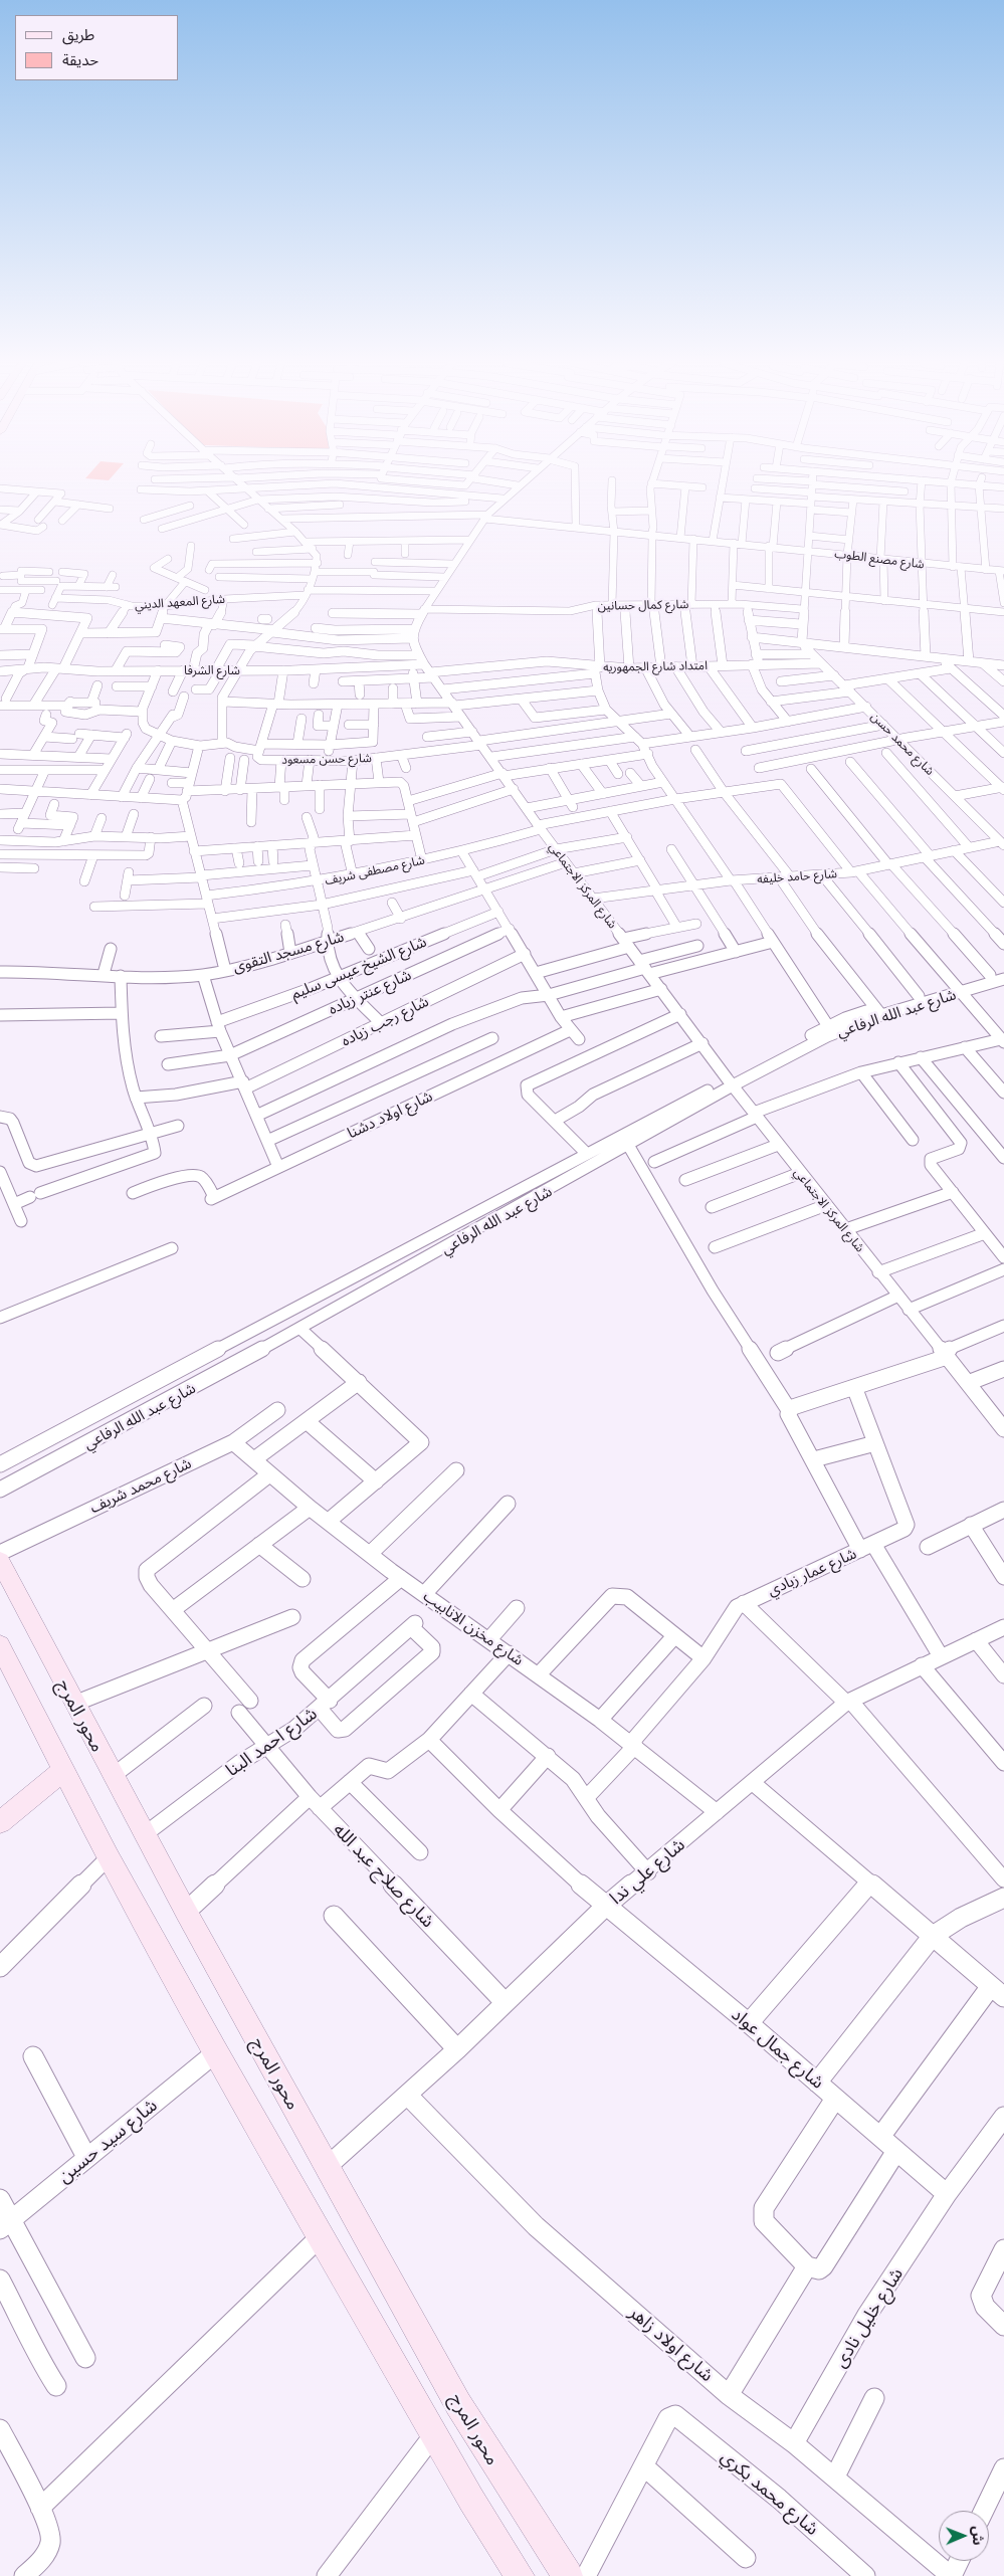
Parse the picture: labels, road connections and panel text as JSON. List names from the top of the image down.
{
  "streets": {
    "main road": ["محور المرج"],
    "street": [
      "شارع مصنع الطوب",
      "شارع المعهد الديني",
      "شارع كمال حسانين",
      "امتداد شارع الجمهوريه",
      "شارع الشرفا",
      "شارع محمد حسن",
      "شارع حسن مسعود",
      "شارع مصطفى شريف",
      "شارع حامد خليفه",
      "شارع المركز الاجتماعي",
      "شارع مسجد التقوى",
      "شارع الشيخ عيسى سليم",
      "شارع عنتر زياده",
      "شارع عبد الله الرفاعي",
      "شارع رجب زياده",
      "شارع اولاد دشنا",
      "شارع محمد شريف",
      "شارع عمار زبادي",
      "شارع مخزن الانابيب",
      "شارع احمد البنا",
      "شارع علي ندا",
      "شارع صلاح عبد الله",
      "شارع جمال عواد",
      "شارع سيد حسين",
      "شارع خليل نادى",
      "شارع اولاد زاهر",
      "شارع محمد بكري"
    ]
  },
  "crossings": [
    ["امتداد شارع الجمهوريه", "شارع محمد حسن"],
    ["امتداد شارع الجمهوريه", "شارع المركز الاجتماعي"],
    ["شارع الشرفا", "شارع حسن مسعود"],
    ["شارع الشرفا", "شارع المركز الاجتماعي"],
    ["شارع محمد حسن", "شارع حامد خليفه"],
    ["شارع حسن مسعود", "شارع المركز الاجتماعي"],
    ["شارع مصطفى شريف", "شارع المركز الاجتماعي"],
    ["شارع حامد خليفه", "شارع المركز الاجتماعي"],
    ["شارع المركز الاجتماعي", "شارع مسجد التقوى"],
    ["شارع المركز الاجتماعي", "شارع عبد الله الرفاعي"],
    ["شارع محمد شريف", "شارع مخزن الانابيب"],
    ["شارع عمار زبادي", "شارع مخزن الانابيب"],
    ["شارع مخزن الانابيب", "شارع علي ندا"],
    ["محور المرج", "شارع احمد البنا"],
    ["محور المرج", "شارع علي ندا"],
    ["شارع احمد البنا", "شارع صلاح عبد الله"],
    ["شارع علي ندا", "شارع صلاح عبد الله"],
    ["شارع علي ندا", "شارع جمال عواد"],
    ["شارع علي ندا", "شارع اولاد زاهر"],
    ["شارع جمال عواد", "شارع خليل نادى"],
    ["شارع خليل نادى", "شارع اولاد زاهر"]
  ],
  "legend": ["طريق", "حديقة"],
  "north": "right"
}
